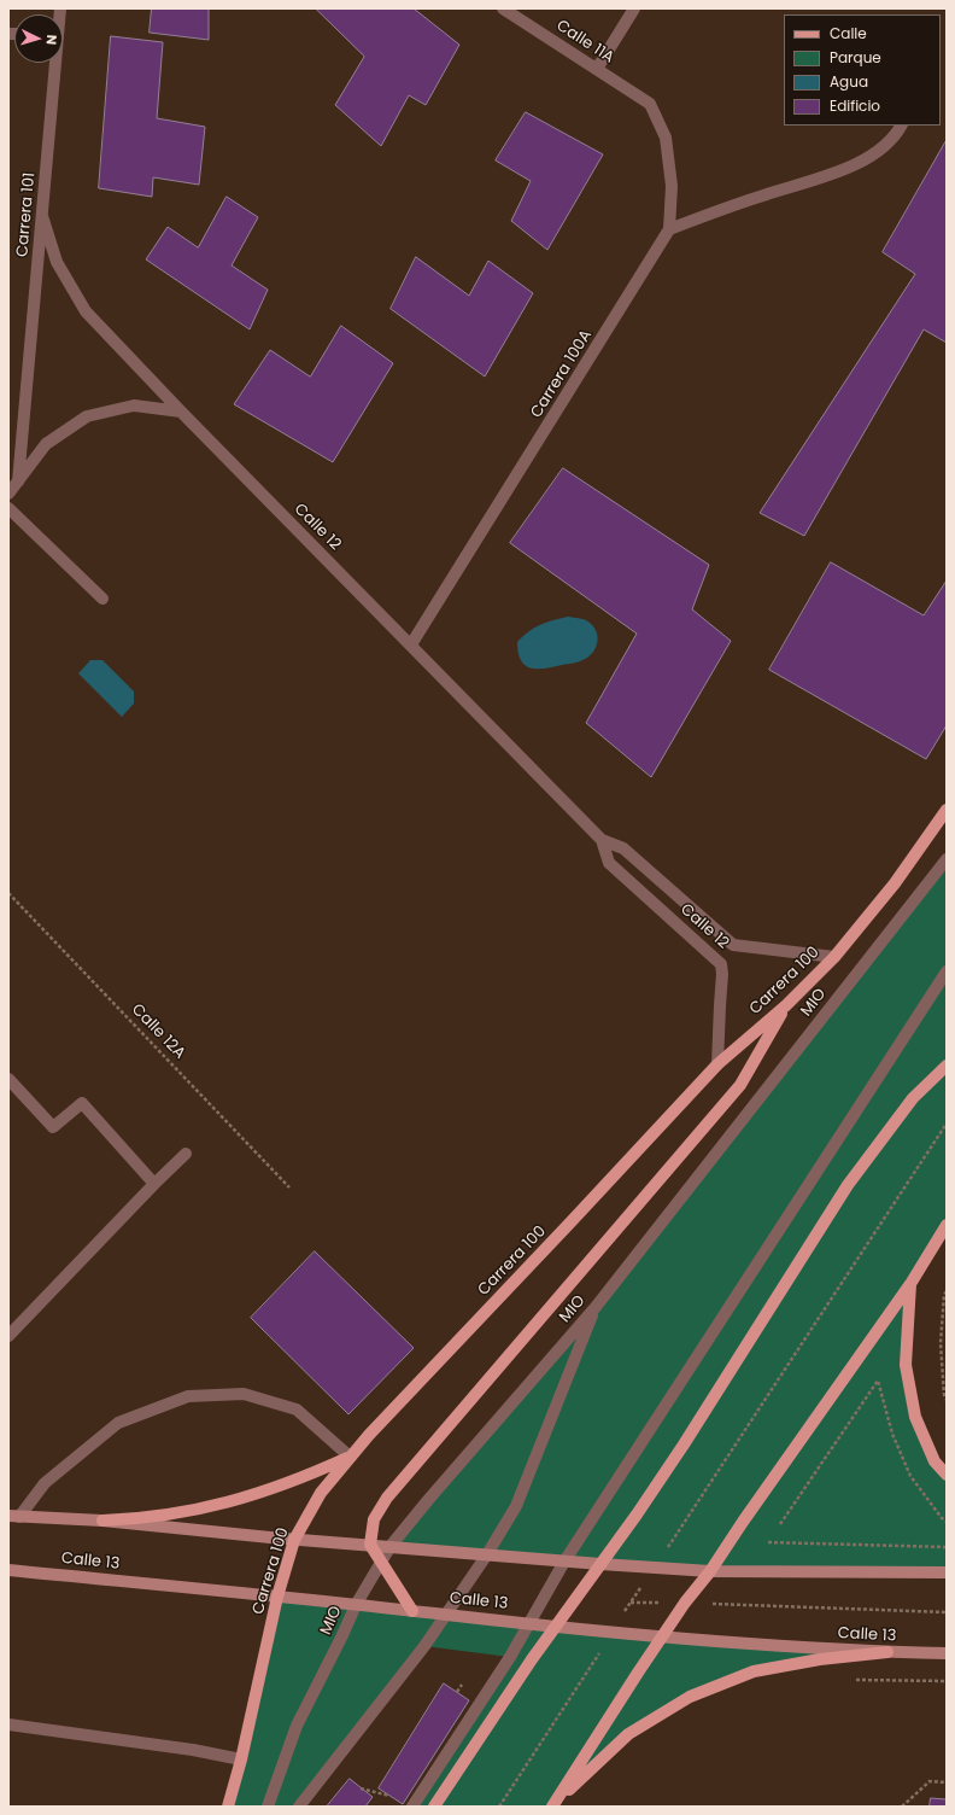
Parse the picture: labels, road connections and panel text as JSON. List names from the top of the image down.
{
  "streets": {
    "main road": ["Carrera 100", "Calle 13"],
    "street": [
      "Calle 11A",
      "Carrera 101",
      "Carrera 100A",
      "Calle 12",
      "MIO"
    ],
    "path": ["Calle 12A"]
  },
  "crossings": [
    ["Calle 11A", "Carrera 100A"],
    ["Carrera 101", "Calle 12"],
    ["Carrera 100A", "Calle 12"],
    ["Calle 12", "Carrera 100"],
    ["Carrera 100", "Calle 13"],
    ["MIO", "Calle 13"]
  ],
  "legend": [
    "Calle",
    "Parque",
    "Agua",
    "Edificio"
  ],
  "north": "right"
}
